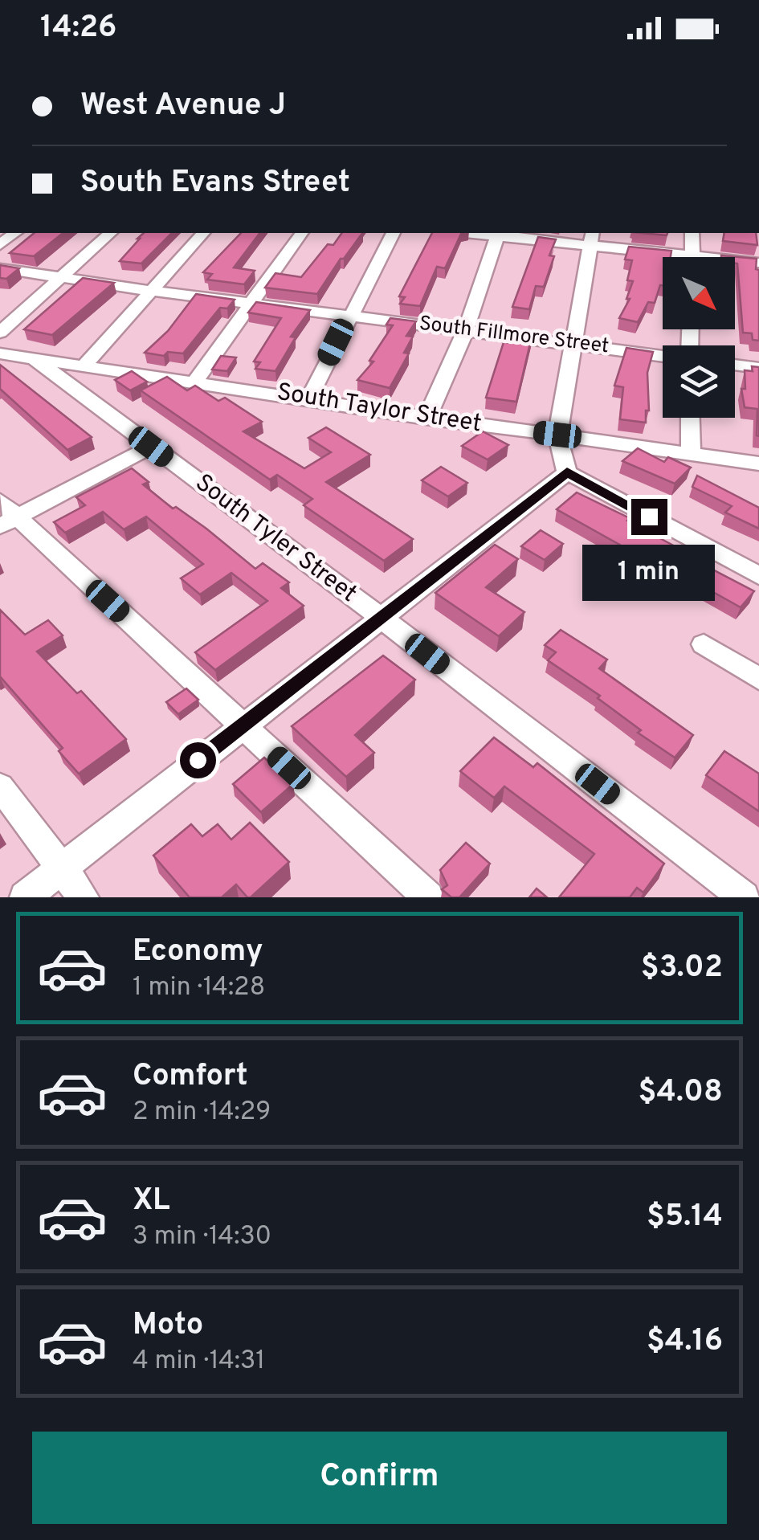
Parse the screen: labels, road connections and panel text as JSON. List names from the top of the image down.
{
  "streets": {
    "street": ["South Fillmore Street", "South Taylor Street", "South Tyler Street"]
  },
  "crossings": [
    ["South Taylor Street", "South Tyler Street"]
  ],
  "north": "bottom right",
  "page": {
    "status": "14:26",
    "banner": ["West Avenue J", "South Evans Street"],
    "bubble": "1 min",
    "list": [
      {
        "name": "Economy",
        "note": "1 min · 14:28",
        "value": "$3.02"
      },
      {
        "name": "Comfort",
        "note": "2 min · 14:29",
        "value": "$4.08"
      },
      {
        "name": "XL",
        "note": "3 min · 14:30",
        "value": "$5.14"
      },
      {
        "name": "Moto",
        "note": "4 min · 14:31",
        "value": "$4.16"
      }
    ],
    "buttons": "Confirm"
  }
}
